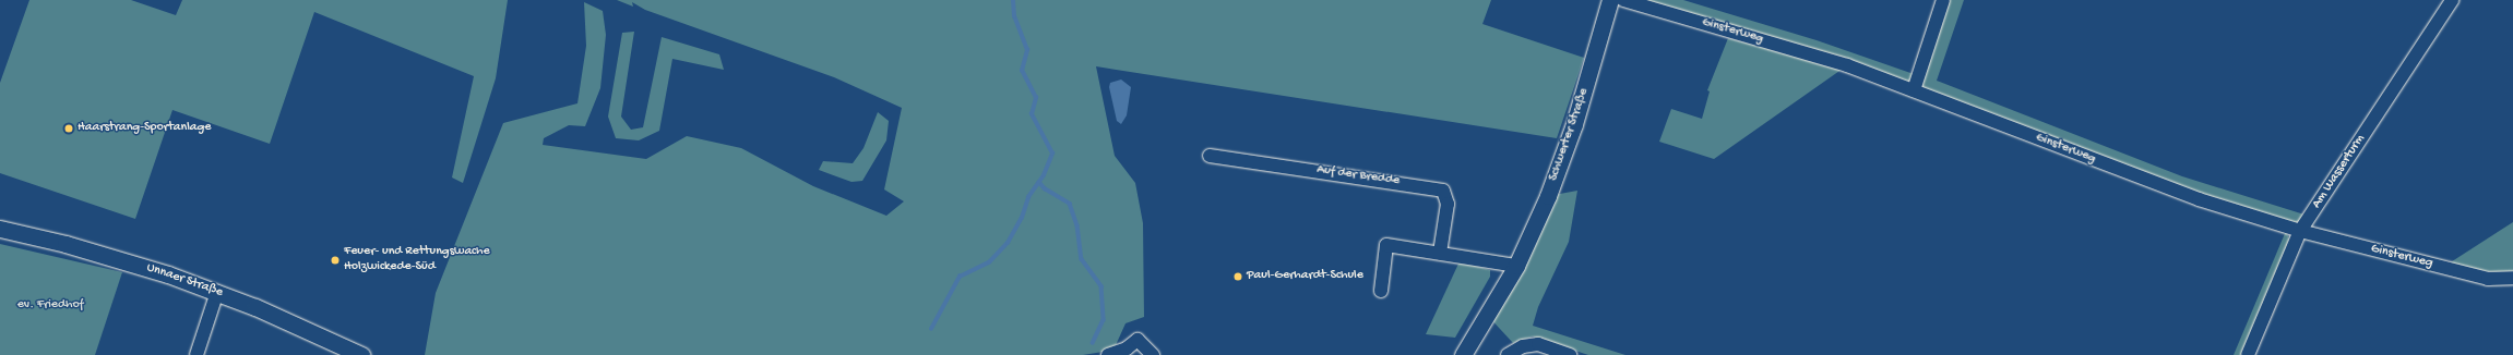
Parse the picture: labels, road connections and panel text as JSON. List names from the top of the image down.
{
  "streets": {
    "main road": ["Schwerter Straße", "Unnaer Straße"],
    "street": ["Ginsterweg", "Am Wasserturm", "Auf der Bredde"]
  },
  "crossings": [
    ["Ginsterweg", "Am Wasserturm"]
  ],
  "parks": ["ev. Friedhof"],
  "places": ["Haarstrang-Sportanlage", "Feuer- und Rettungswache Holzwickede-Süd", "Paul-Gerhardt-Schule"]
}
